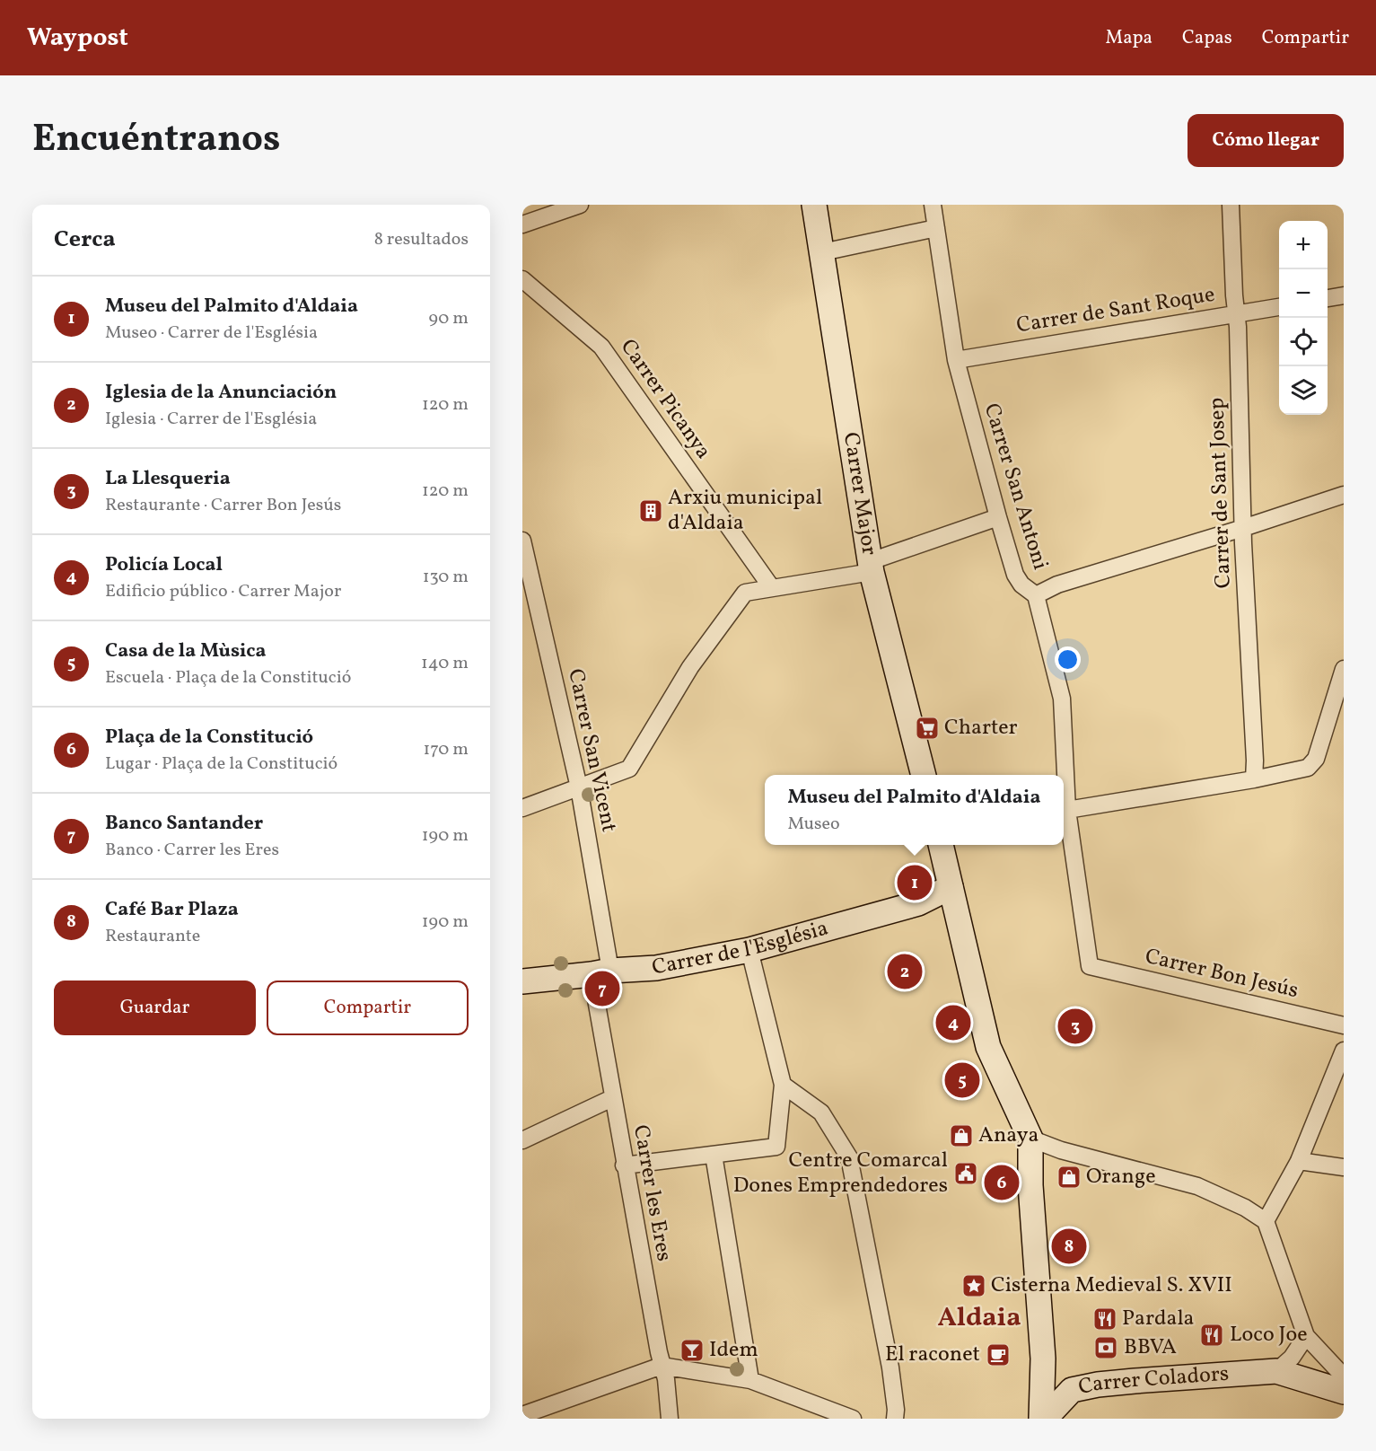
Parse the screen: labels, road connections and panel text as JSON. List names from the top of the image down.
{
  "streets": {
    "street": [
      "Carrer de Sant Roque",
      "Carrer Picanya",
      "Carrer San Antoni",
      "Carrer de Sant Josep",
      "Carrer Major",
      "Carrer San Vicent",
      "Carrer de l'Església",
      "Carrer Bon Jesús",
      "Carrer les Eres",
      "Carrer Coladors"
    ]
  },
  "crossings": [
    ["Carrer de Sant Roque", "Carrer San Antoni"],
    ["Carrer de Sant Roque", "Carrer de Sant Josep"],
    ["Carrer San Antoni", "Carrer Bon Jesús"],
    ["Carrer San Vicent", "Carrer de l'Església"],
    ["Carrer San Vicent", "Carrer les Eres"],
    ["Carrer de l'Església", "Carrer les Eres"]
  ],
  "districts": ["Aldaia"],
  "places": {
    "building": ["Arxiu municipal d'Aldaia"],
    "supermarket": ["Charter"],
    "shop": ["Anaya", "Orange"],
    "public building": ["Centre Comarcal Dones Emprendedores"],
    "place": ["Cisterna Medieval S. XVII"],
    "restaurant": ["Pardala", "Loco Joe"],
    "bank": ["BBVA"],
    "bar": ["Idem"],
    "cafe": ["El raconet"]
  },
  "page": {
    "header": "Waypost",
    "nav": ["Mapa", "Capas", "Compartir"],
    "title": "Encuéntranos",
    "buttons": [
      "Cómo llegar",
      ["Guardar", "Compartir"]
    ],
    "heading": ["Cerca", "8 resultados"],
    "map_buttons": ["+", "−"],
    "list": [
      {
        "mark": "1",
        "name": "Museu del Palmito d'Aldaia",
        "note": "Museo · Carrer de l'Església",
        "value": "90 m"
      },
      {
        "mark": "2",
        "name": "Iglesia de la Anunciación",
        "note": "Iglesia · Carrer de l'Església",
        "value": "120 m"
      },
      {
        "mark": "3",
        "name": "La Llesqueria",
        "note": "Restaurante · Carrer Bon Jesús",
        "value": "120 m"
      },
      {
        "mark": "4",
        "name": "Policía Local",
        "note": "Edificio público · Carrer Major",
        "value": "130 m"
      },
      {
        "mark": "5",
        "name": "Casa de la Mùsica",
        "note": "Escuela · Plaça de la Constitució",
        "value": "140 m"
      },
      {
        "mark": "6",
        "name": "Plaça de la Constitució",
        "note": "Lugar · Plaça de la Constitució",
        "value": "170 m"
      },
      {
        "mark": "7",
        "name": "Banco Santander",
        "note": "Banco · Carrer les Eres",
        "value": "190 m"
      },
      {
        "mark": "8",
        "name": "Café Bar Plaza",
        "note": "Restaurante",
        "value": "190 m"
      }
    ],
    "popup": ["Museu del Palmito d'Aldaia", "Museo"],
    "pins": [
      "1",
      "2",
      "7",
      "4",
      "3",
      "5",
      "6",
      "8"
    ]
  }
}
